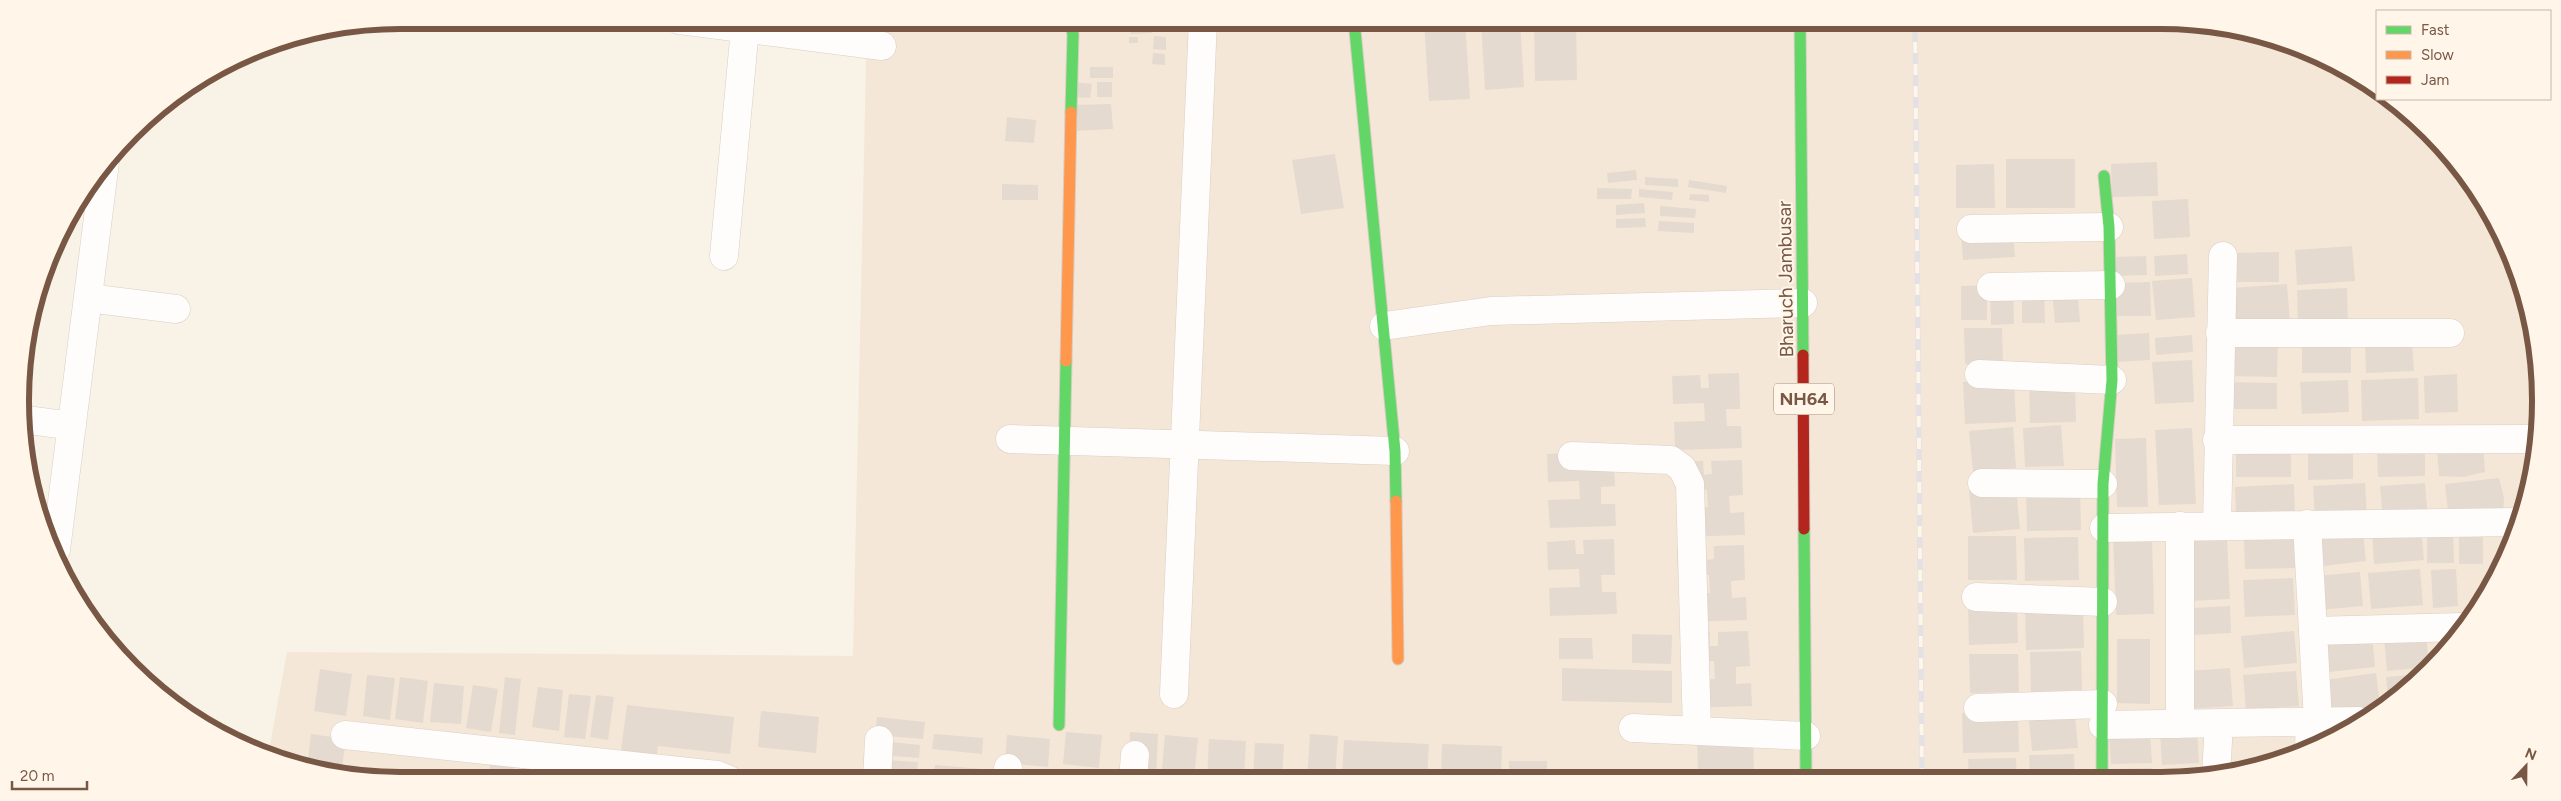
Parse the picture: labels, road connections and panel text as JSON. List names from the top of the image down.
{
  "streets": {
    "main road": ["Bharuch Jambusar", "NH64"]
  },
  "legend": ["Fast", "Slow", "Jam"],
  "scale_bar": "20 m",
  "north": "top"
}
